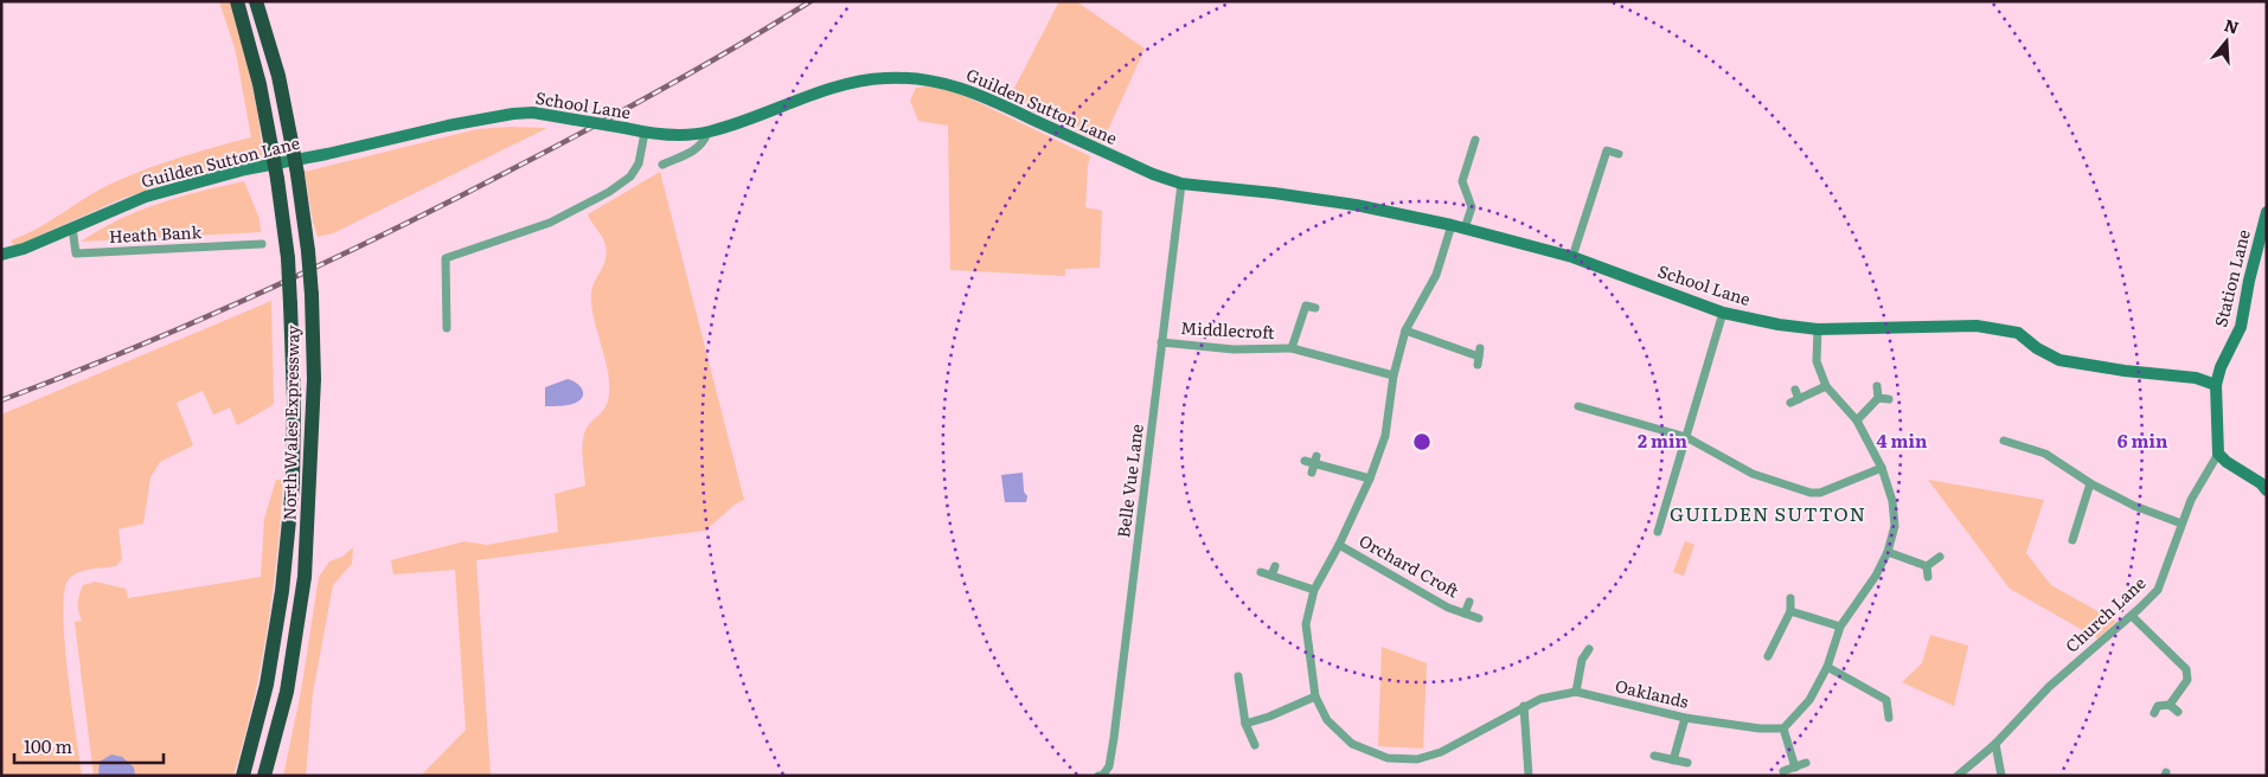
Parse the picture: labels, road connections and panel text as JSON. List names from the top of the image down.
{
  "streets": {
    "highway": ["North Wales Expressway"],
    "street": [
      "School Lane",
      "Guilden Sutton Lane",
      "Heath Bank",
      "Station Lane",
      "Middlecroft",
      "Belle Vue Lane",
      "Orchard Croft",
      "Church Lane",
      "Oaklands"
    ]
  },
  "crossings": [
    ["School Lane", "Guilden Sutton Lane"],
    ["School Lane", "Station Lane"],
    ["School Lane", "Belle Vue Lane"],
    ["School Lane", "Oaklands"],
    ["Guilden Sutton Lane", "Heath Bank"],
    ["Guilden Sutton Lane", "Belle Vue Lane"],
    ["Middlecroft", "Belle Vue Lane"],
    ["Middlecroft", "Oaklands"],
    ["Orchard Croft", "Oaklands"]
  ],
  "districts": ["GUILDEN SUTTON"],
  "scale_bar": "100 m",
  "north": "top",
  "rings": ["2 min", "4 min", "6 min"]
}
